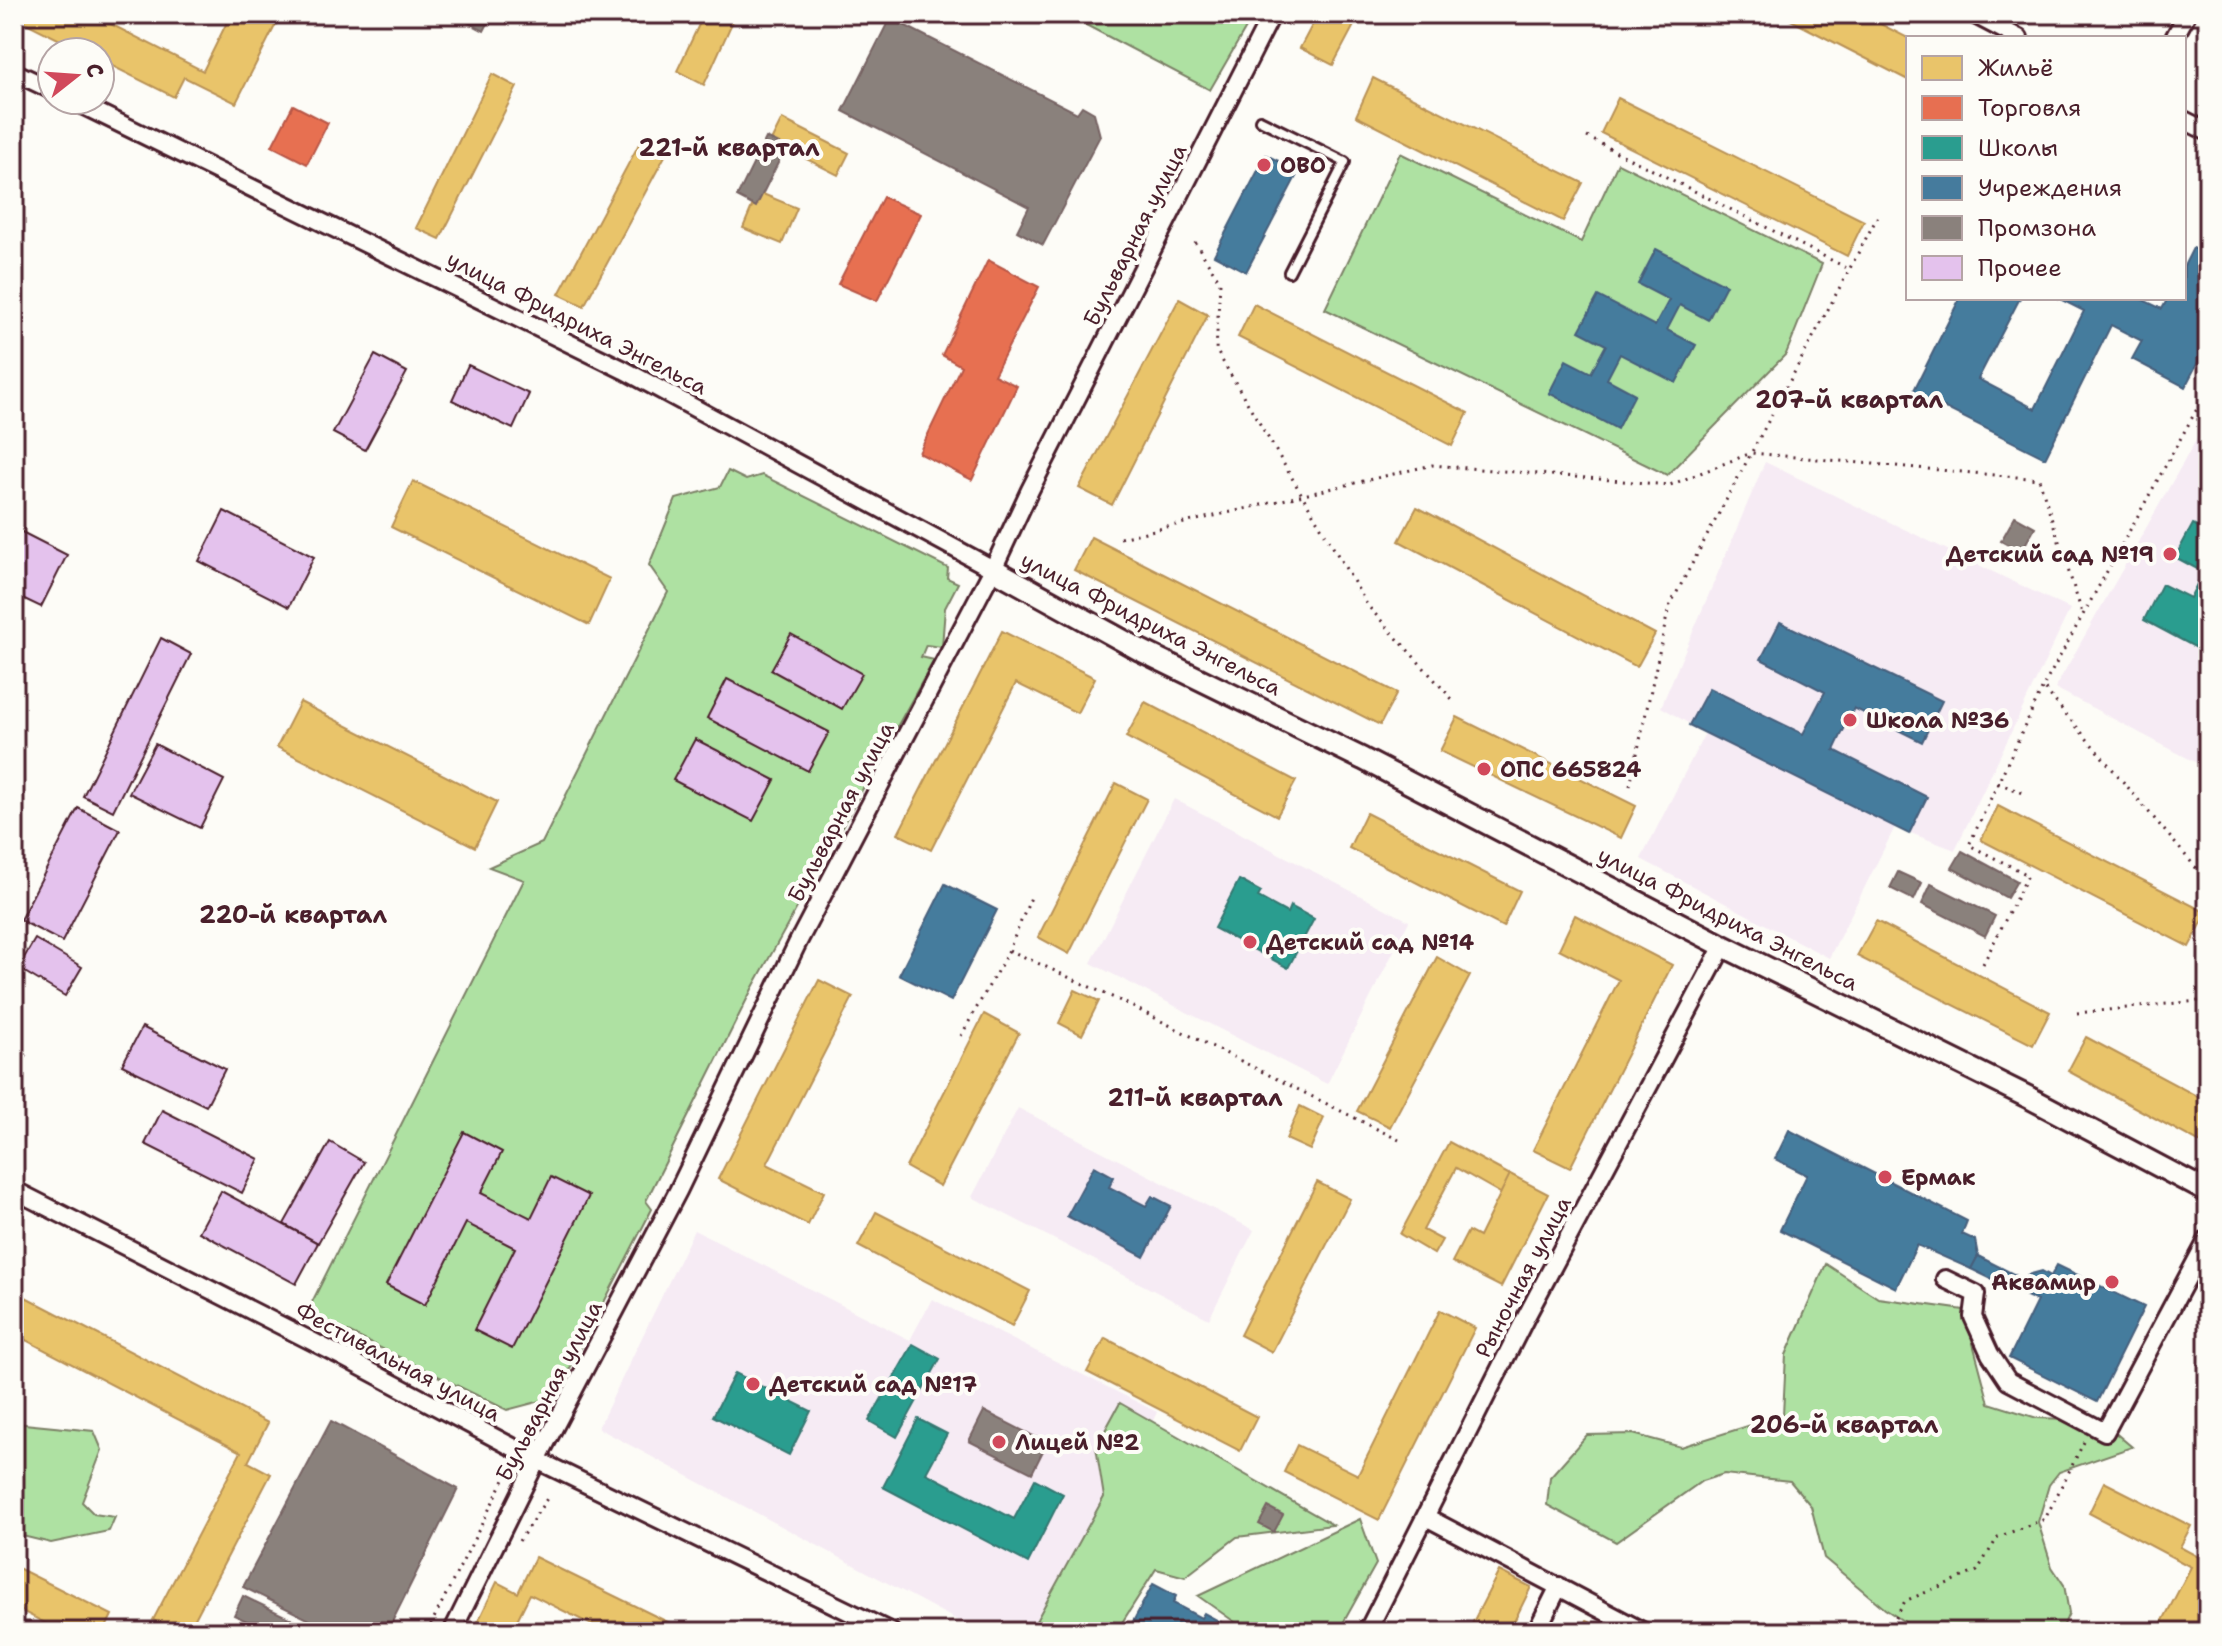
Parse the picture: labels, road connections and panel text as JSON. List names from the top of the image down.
{
  "streets": {
    "street": [
      "Бульварная улица",
      "улица Фридриха Энгельса",
      "Рыночная улица",
      "Фестивальная улица"
    ]
  },
  "crossings": [
    ["Бульварная улица", "улица Фридриха Энгельса"],
    ["Бульварная улица", "Фестивальная улица"],
    ["улица Фридриха Энгельса", "Рыночная улица"]
  ],
  "districts": [
    "221-й квартал",
    "207-й квартал",
    "220-й квартал",
    "211-й квартал",
    "206-й квартал"
  ],
  "places": [
    "ОВО",
    "Детский сад №19",
    "Школа №36",
    "ОПС 665824",
    "Детский сад №14",
    "Ермак",
    "Аквамир",
    "Детский сад №17",
    "Лицей №2"
  ],
  "legend": [
    "Жильё",
    "Торговля",
    "Школы",
    "Учреждения",
    "Промзона",
    "Прочее"
  ],
  "north": "right"
}
